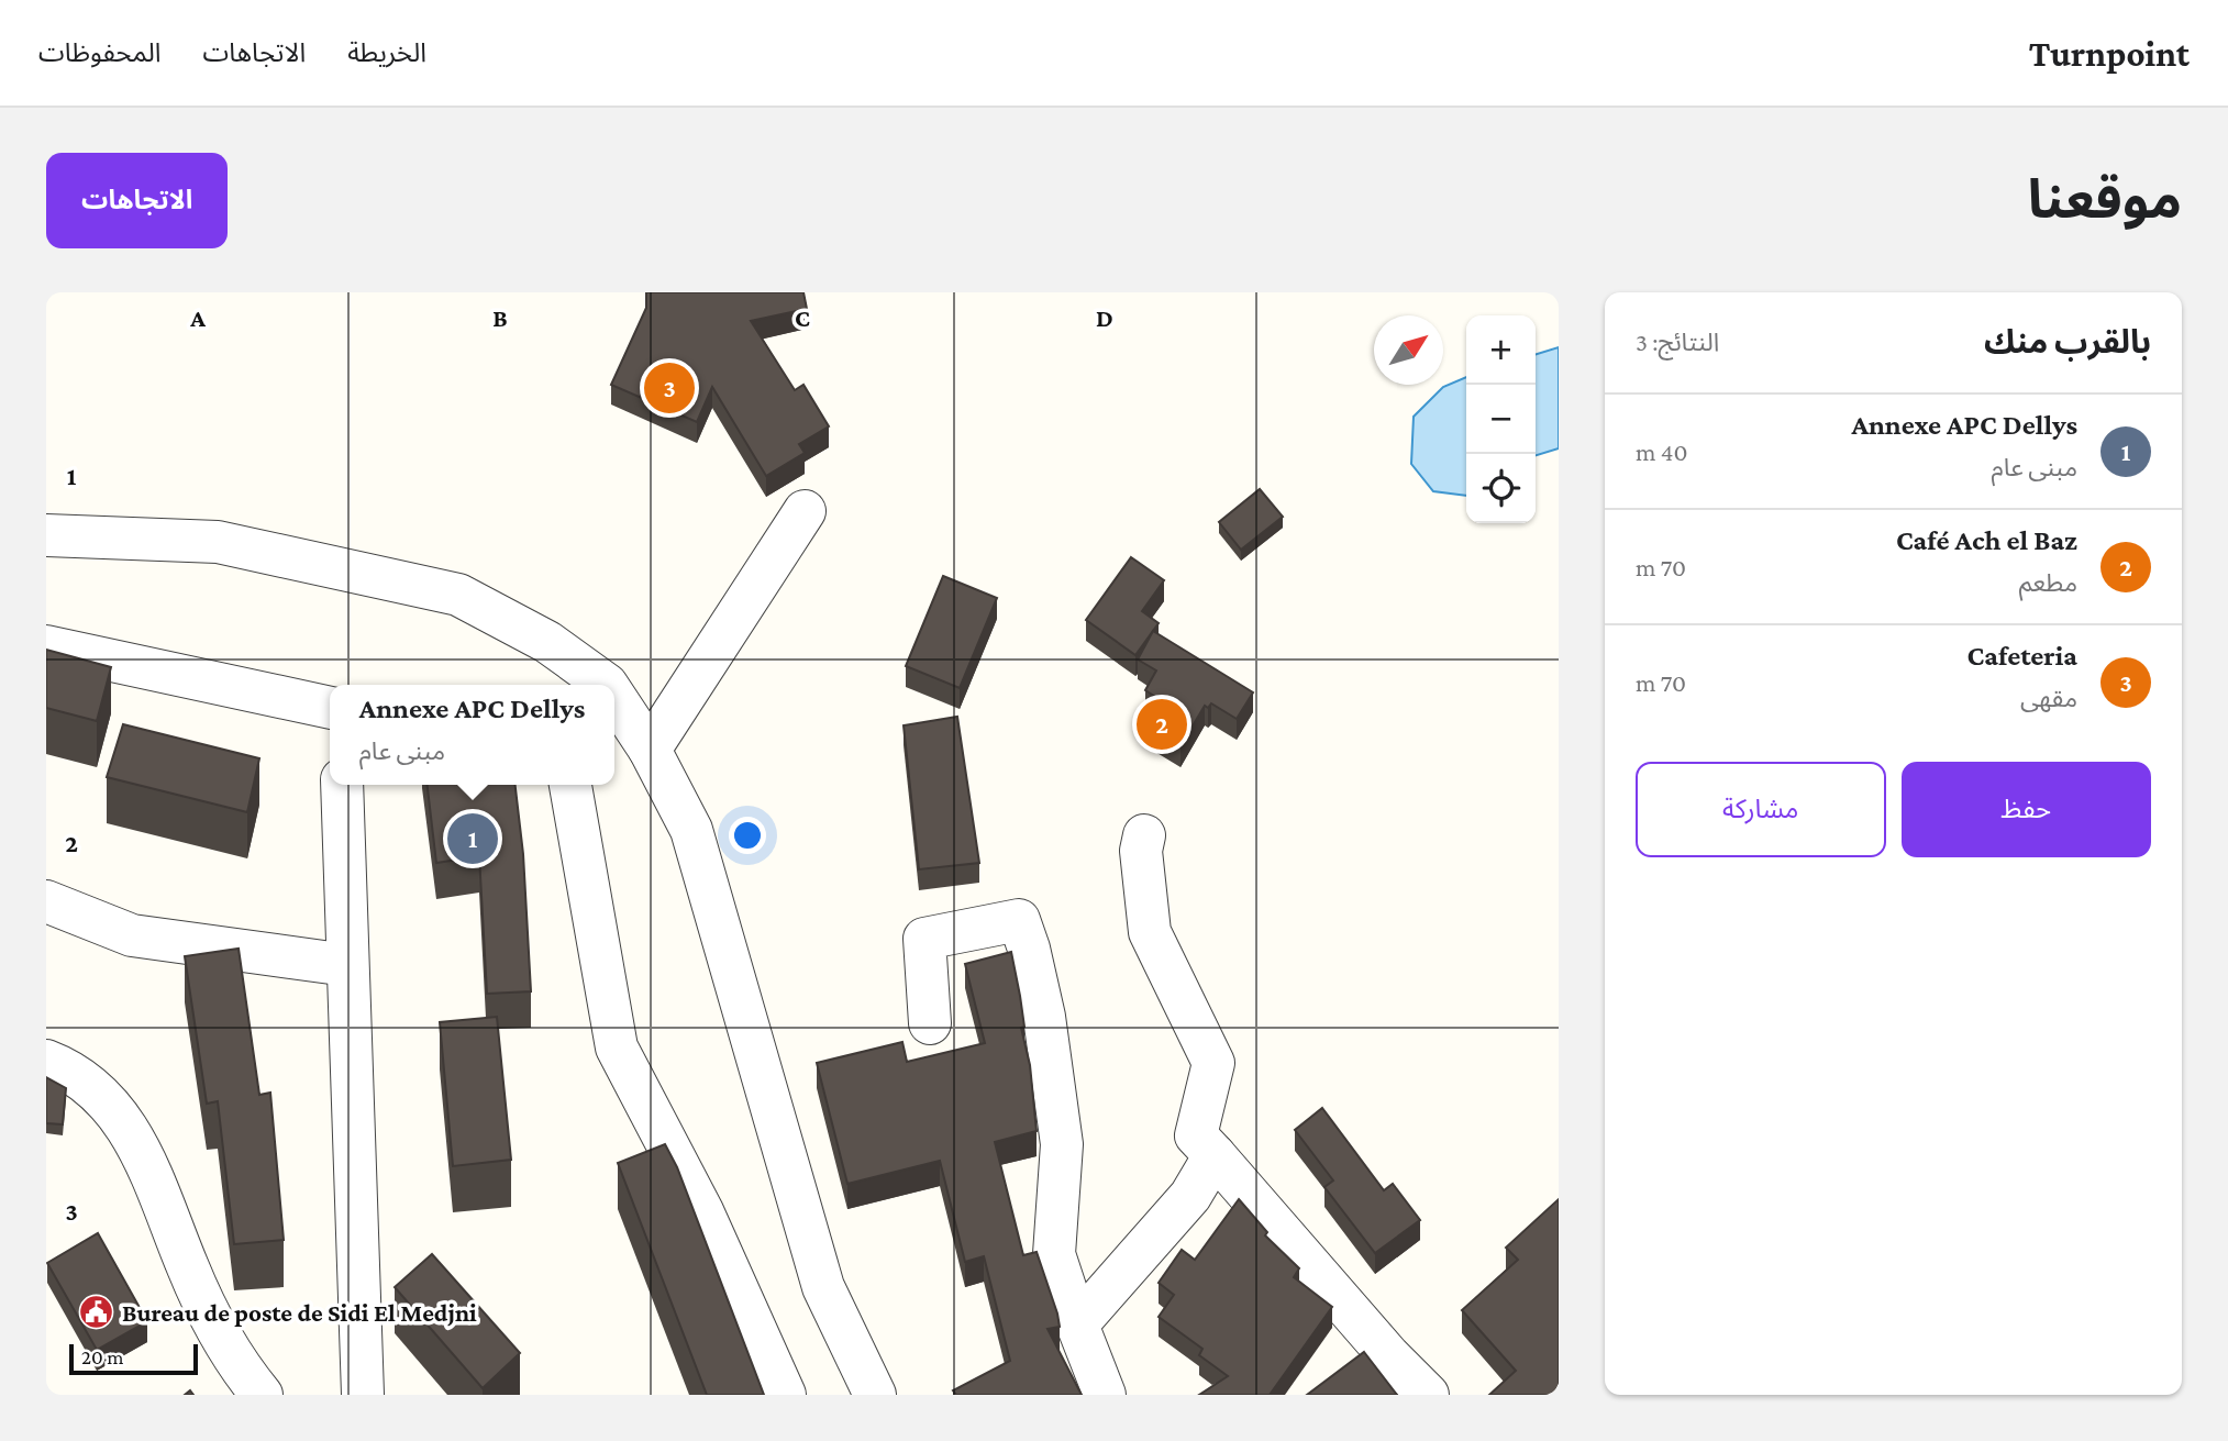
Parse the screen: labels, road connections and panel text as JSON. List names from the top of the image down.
{
  "places": {
    "public building": ["Bureau de poste de Sidi El Medjni"]
  },
  "scale_bar": "20 m",
  "north": "top right",
  "page": {
    "header": "Turnpoint",
    "nav": ["الخريطة", "الاتجاهات", "المحفوظات"],
    "title": "موقعنا",
    "buttons": [
      "الاتجاهات",
      ["حفظ", "مشاركة"]
    ],
    "heading": ["بالقرب منك", "النتائج: 3"],
    "map_buttons": ["+", "−"],
    "pins": ["3", "2", "1"],
    "list": [
      {
        "mark": "1",
        "name": "Annexe APC Dellys",
        "note": "مبنى عام",
        "value": "40 m"
      },
      {
        "mark": "2",
        "name": "Café Ach el Baz",
        "note": "مطعم",
        "value": "70 m"
      },
      {
        "mark": "3",
        "name": "Cafeteria",
        "note": "مقهى",
        "value": "70 m"
      }
    ],
    "popup": ["Annexe APC Dellys", "مبنى عام"],
    "scale": "20 m"
  },
  "grid": {
    "columns": [
      "A",
      "B",
      "C",
      "D"
    ],
    "rows": ["1", "2", "3"]
  }
}
